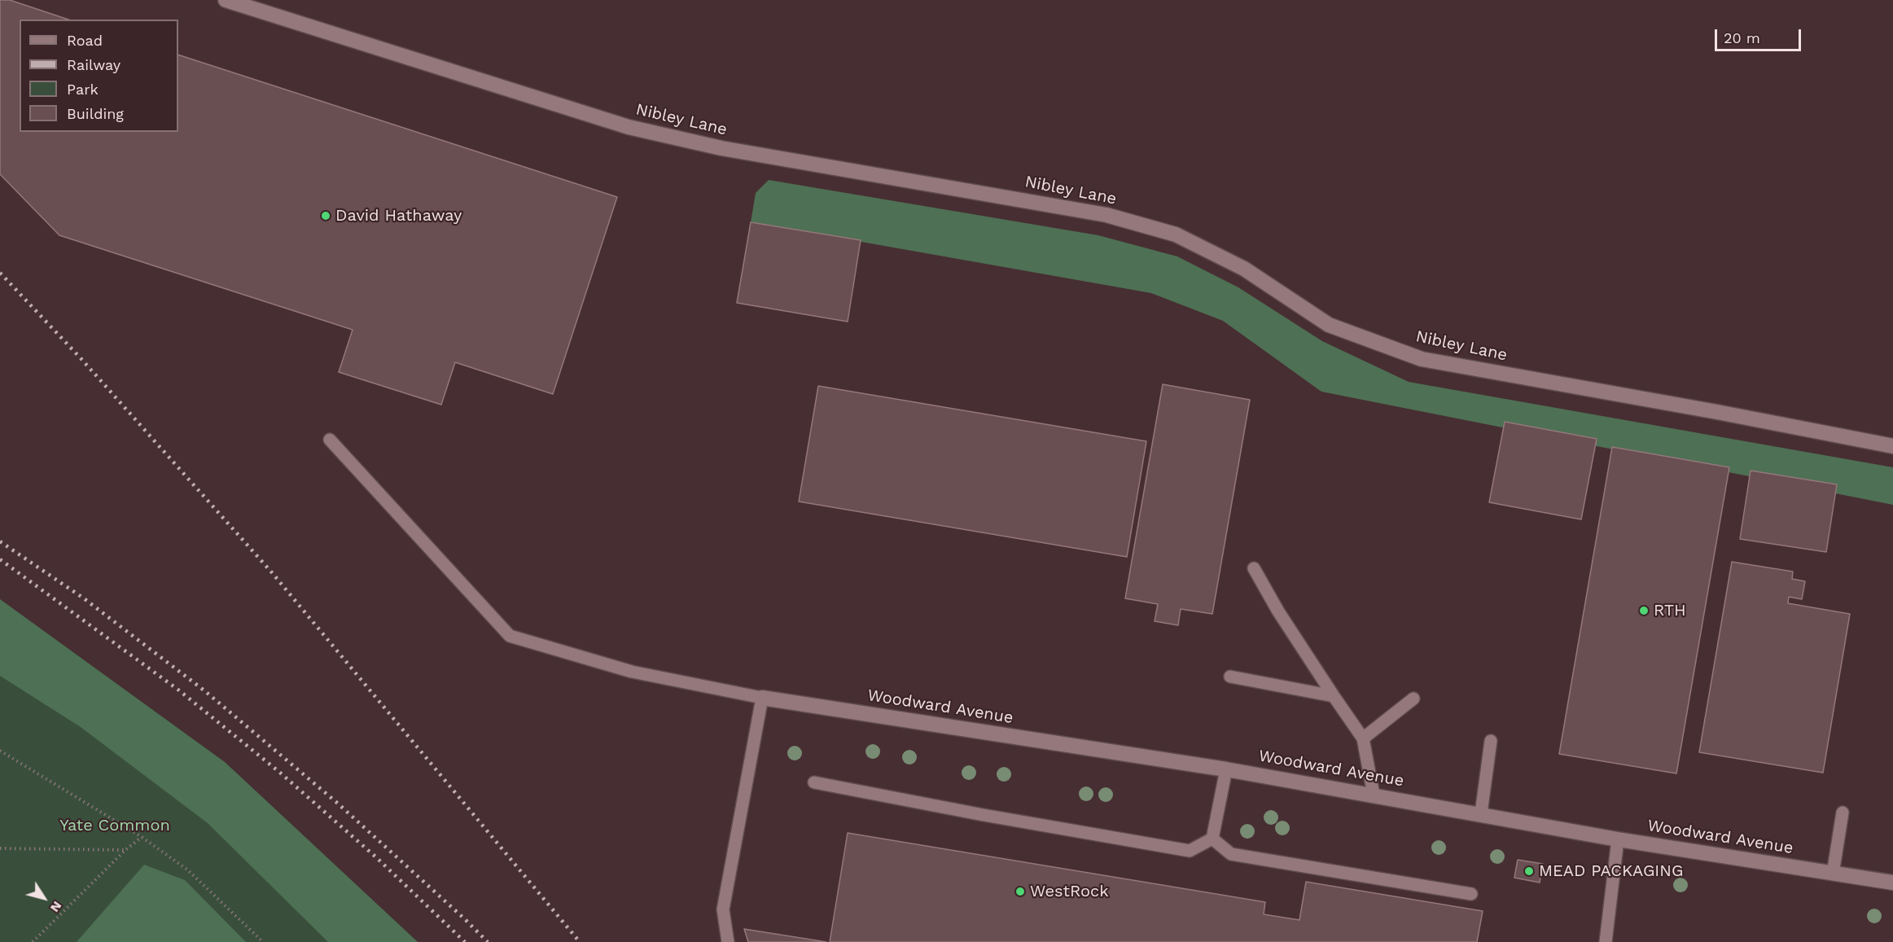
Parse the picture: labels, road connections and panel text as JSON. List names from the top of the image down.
{
  "streets": {
    "street": ["Nibley Lane", "Woodward Avenue"]
  },
  "parks": ["Yate Common"],
  "places": [
    "David Hathaway",
    "RTH",
    "MEAD PACKAGING",
    "WestRock"
  ],
  "legend": [
    "Road",
    "Railway",
    "Park",
    "Building"
  ],
  "scale_bar": "20 m",
  "north": "bottom right"
}
